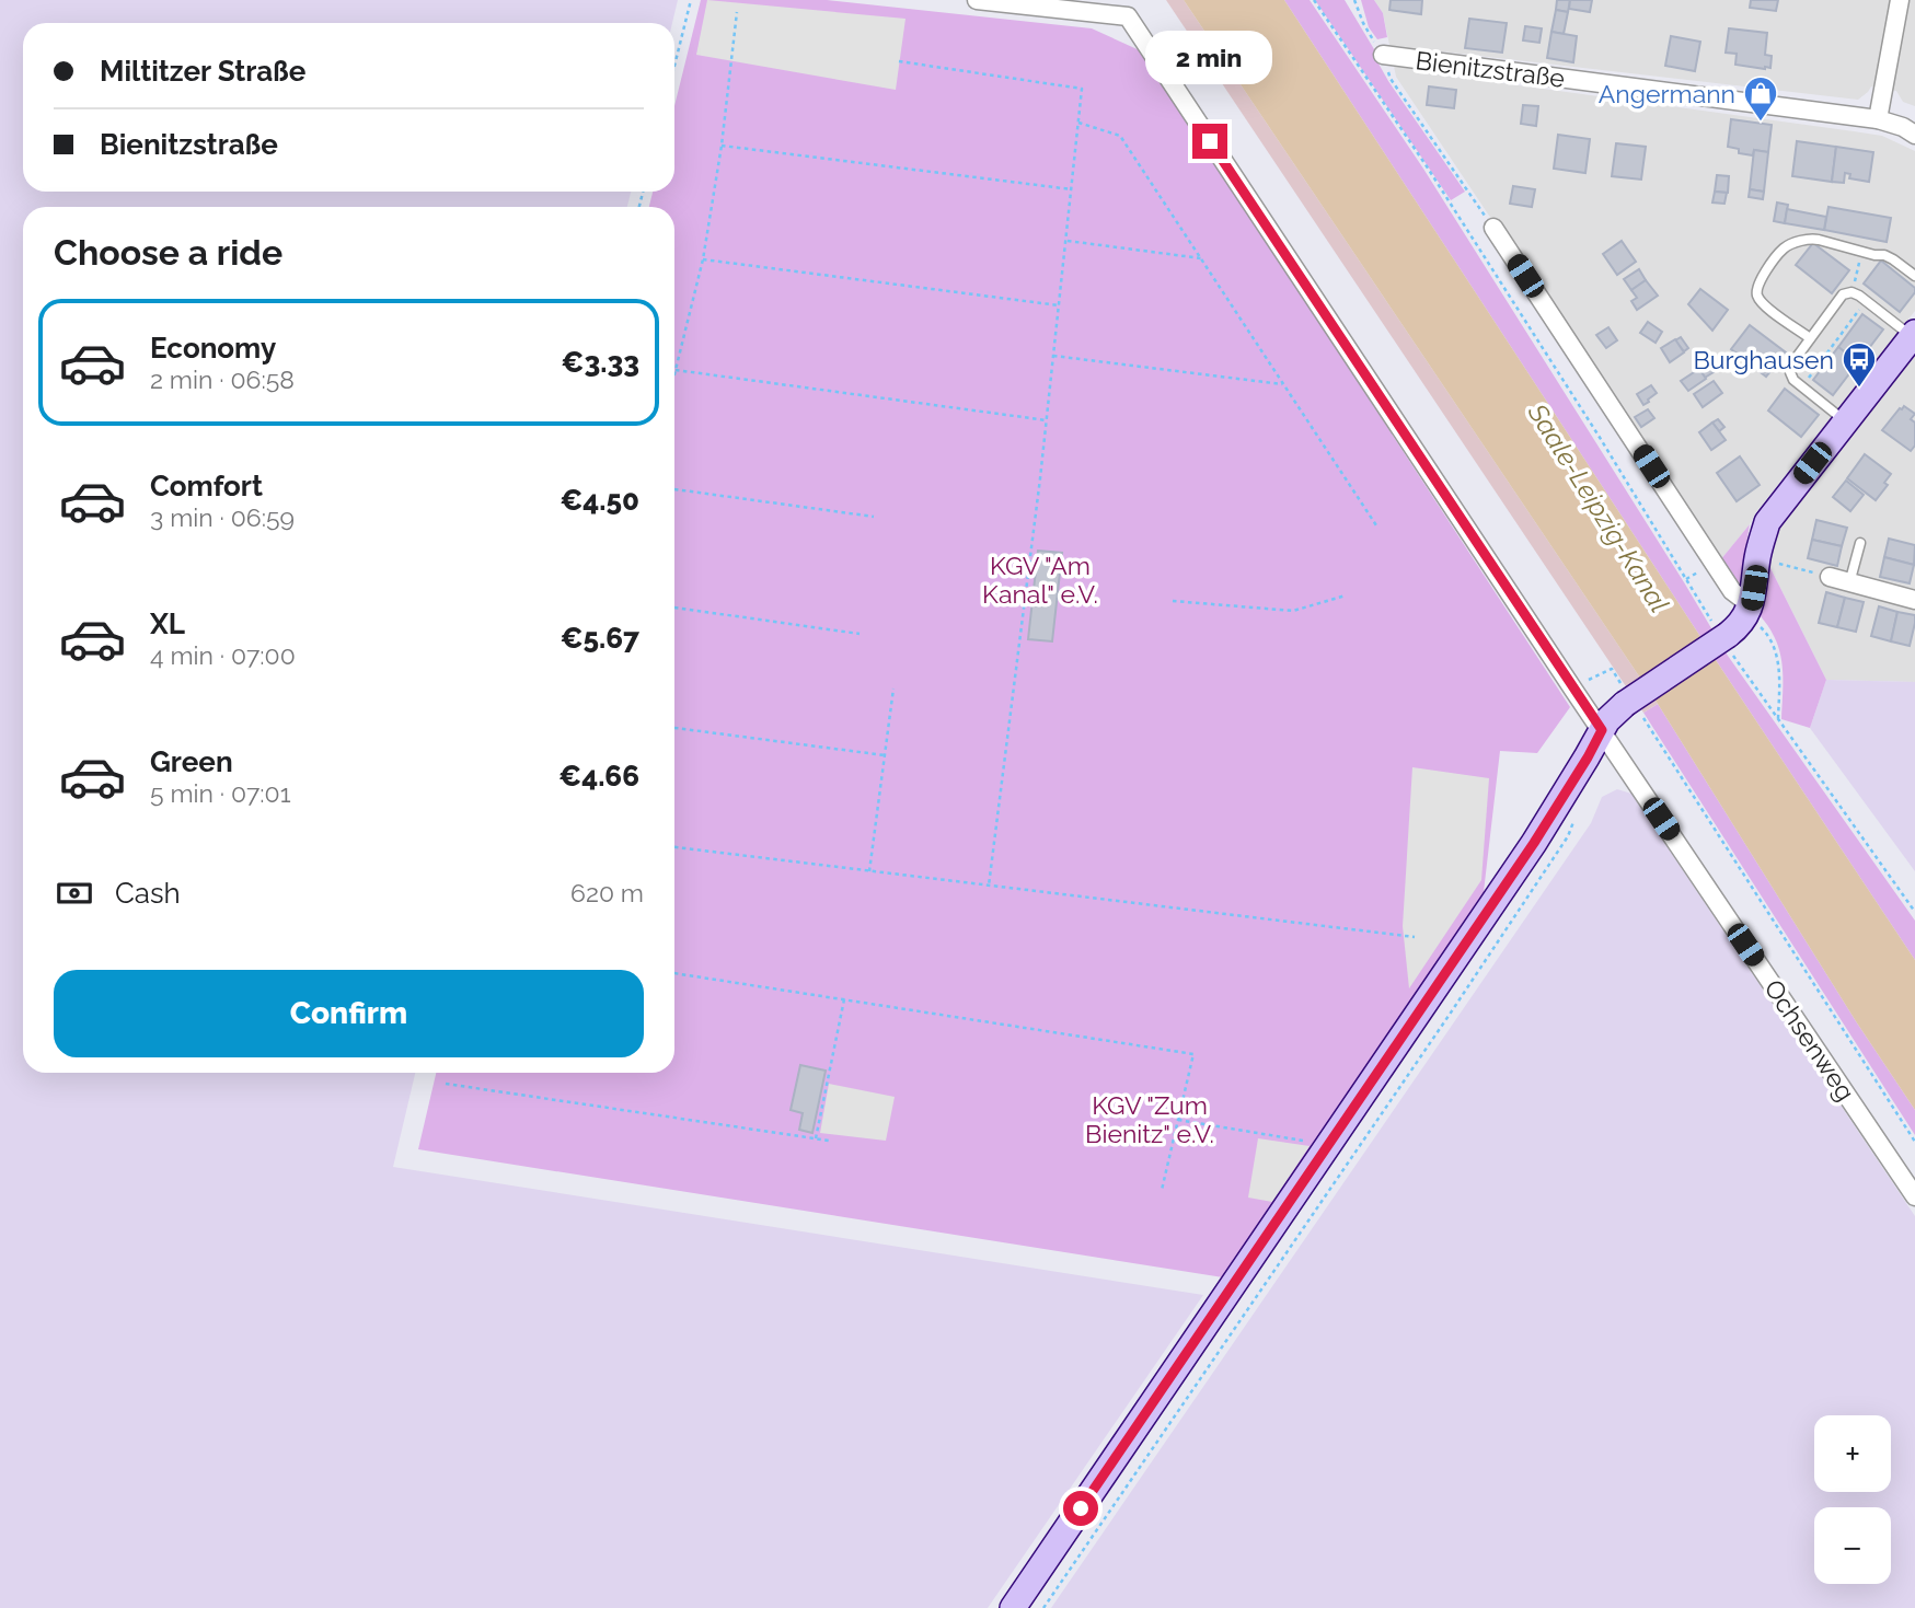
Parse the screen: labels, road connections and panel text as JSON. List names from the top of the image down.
{
  "streets": {
    "street": ["Bienitzstraße", "Ochsenweg"]
  },
  "water": ["Saale-Leipzig-Kanal"],
  "parks": ["KGV \"Am Kanal\" e.V.", "KGV \"Zum Bienitz\" e.V."],
  "places": {
    "shop": ["Angermann"],
    "bus stop": ["Burghausen"]
  },
  "page": {
    "banner": ["Miltitzer Straße", "Bienitzstraße"],
    "bubble": "2 min",
    "heading": "Choose a ride",
    "list": [
      {
        "name": "Economy",
        "note": "2 min · 06:58",
        "value": "€3.33"
      },
      {
        "name": "Comfort",
        "note": "3 min · 06:59",
        "value": "€4.50"
      },
      {
        "name": "XL",
        "note": "4 min · 07:00",
        "value": "€5.67"
      },
      {
        "name": "Green",
        "note": "5 min · 07:01",
        "value": "€4.66"
      }
    ],
    "pay": ["Cash", "620 m"],
    "buttons": "Confirm",
    "map_buttons": ["+", "−"]
  }
}
